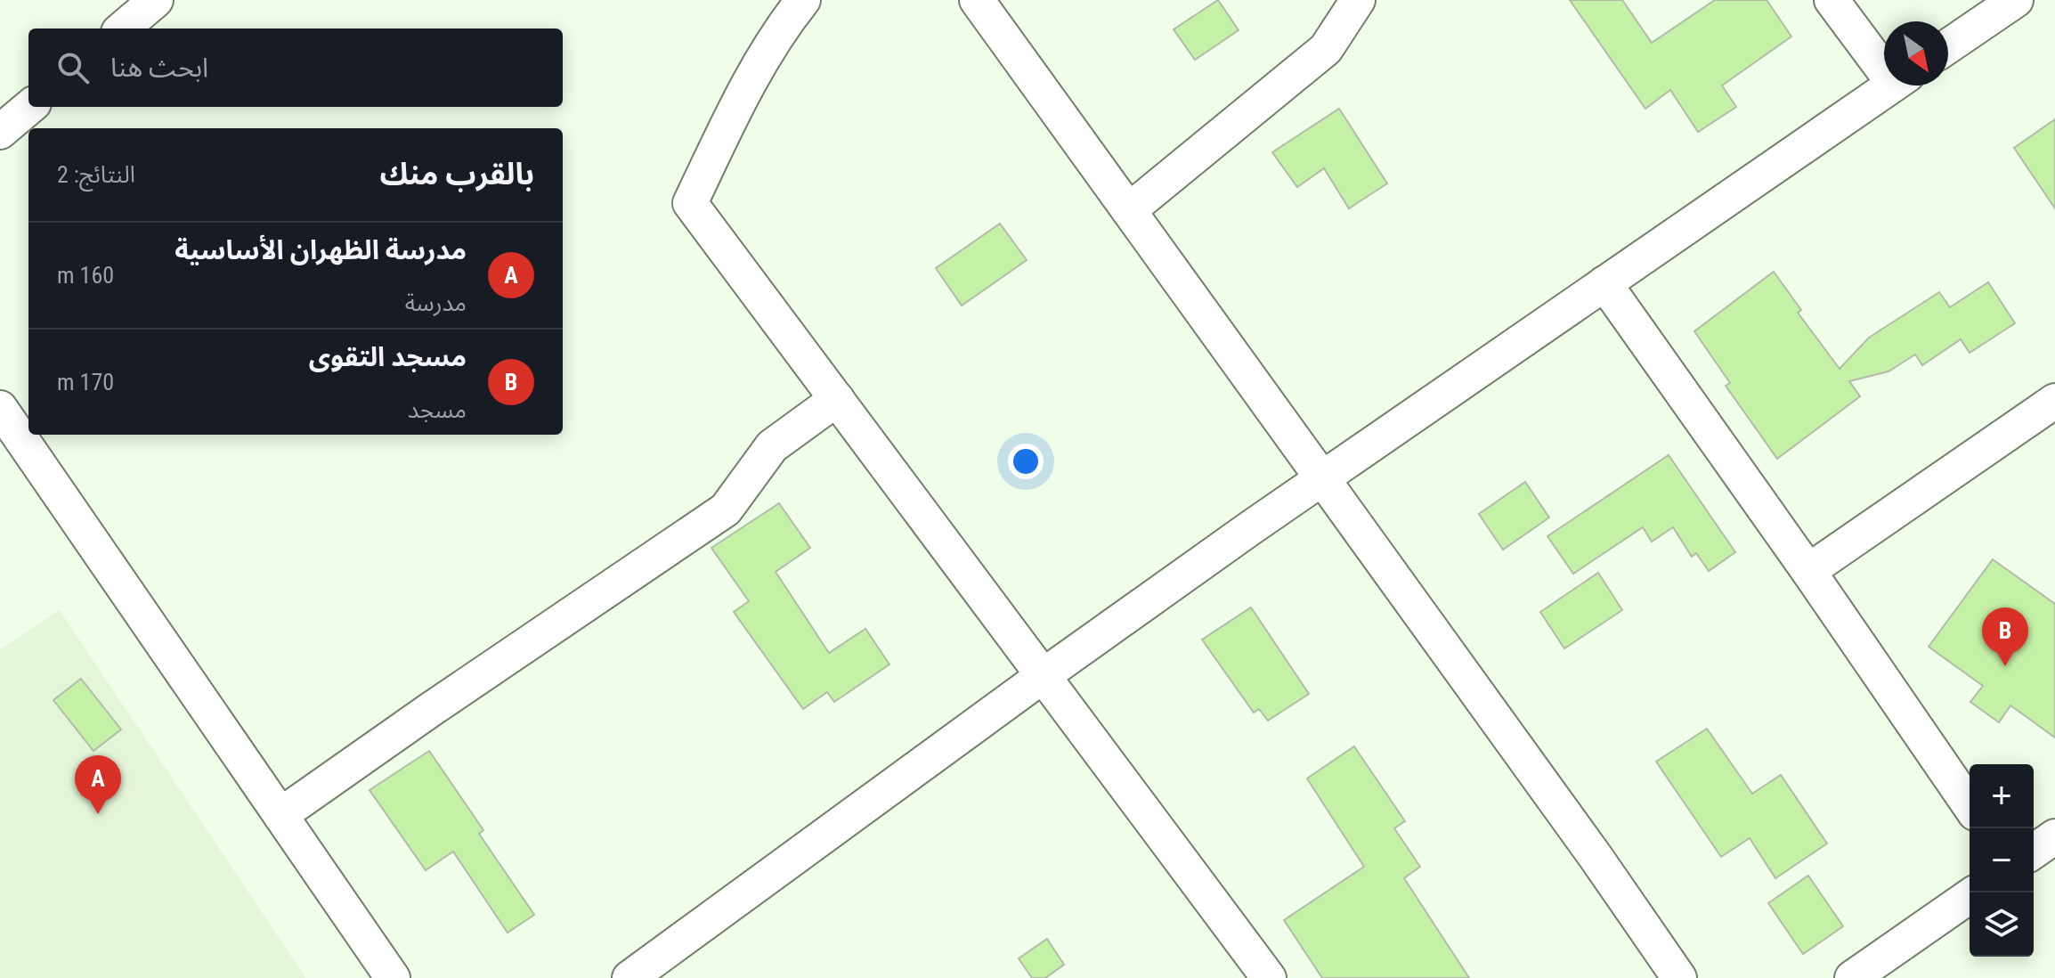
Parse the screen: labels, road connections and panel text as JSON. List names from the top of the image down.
{
  "north": "bottom right",
  "page": {
    "search": "ابحث هنا",
    "heading": ["بالقرب منك", "النتائج: 2"],
    "list": [
      {
        "mark": "A",
        "name": "مدرسة الظهران الأساسية",
        "note": "مدرسة",
        "value": "160 m"
      },
      {
        "mark": "B",
        "name": "مسجد التقوى",
        "note": "مسجد",
        "value": "170 m"
      }
    ],
    "pins": ["B", "A"],
    "map_buttons": ["+", "−"]
  }
}
